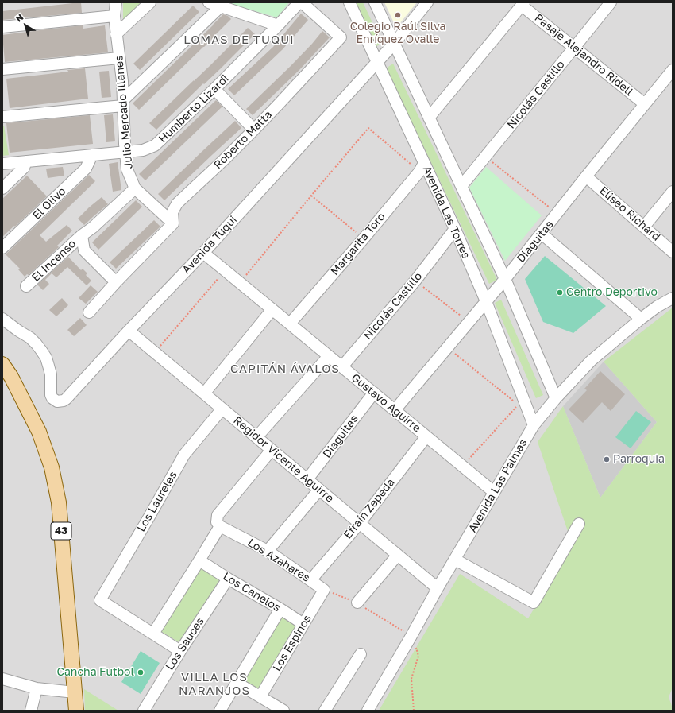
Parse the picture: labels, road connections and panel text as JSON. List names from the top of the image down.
{
  "streets": {
    "main road": ["43"],
    "street": [
      "Pasaje Alejandro Ridell",
      "Nicolás Castillo",
      "Humberto Lizardi",
      "Julio Mercado Illanes",
      "Roberto Matta",
      "El Olivo",
      "Avenida Las Torres",
      "Eliseo Richard",
      "Diaguitas",
      "Margarita Toro",
      "Avenida Tuqui",
      "El Incenso",
      "Gustavo Aguirre",
      "Regidor Vicente Aguirre",
      "Avenida Las Palmas",
      "Los Laureles",
      "Efraín Zepeda",
      "Los Azahares",
      "Los Canelos",
      "Los Espinos",
      "Los Sauces"
    ]
  },
  "crossings": [
    ["Pasaje Alejandro Ridell", "Nicolás Castillo"],
    ["Pasaje Alejandro Ridell", "Diaguitas"],
    ["Nicolás Castillo", "Avenida Las Torres"],
    ["Nicolás Castillo", "Gustavo Aguirre"],
    ["Humberto Lizardi", "Julio Mercado Illanes"],
    ["Humberto Lizardi", "Roberto Matta"],
    ["Humberto Lizardi", "El Olivo"],
    ["Julio Mercado Illanes", "Roberto Matta"],
    ["Julio Mercado Illanes", "El Incenso"],
    ["Avenida Las Torres", "Diaguitas"],
    ["Avenida Las Torres", "Margarita Toro"],
    ["Avenida Las Torres", "Avenida Tuqui"],
    ["Avenida Las Torres", "Avenida Las Palmas"],
    ["Eliseo Richard", "Diaguitas"],
    ["Diaguitas", "Gustavo Aguirre"],
    ["Diaguitas", "Regidor Vicente Aguirre"],
    ["Margarita Toro", "Gustavo Aguirre"],
    ["Avenida Tuqui", "Gustavo Aguirre"],
    ["Avenida Tuqui", "Regidor Vicente Aguirre"],
    ["Gustavo Aguirre", "Avenida Las Palmas"],
    ["Gustavo Aguirre", "Efraín Zepeda"],
    ["Regidor Vicente Aguirre", "Avenida Las Palmas"],
    ["Regidor Vicente Aguirre", "Los Laureles"],
    ["Regidor Vicente Aguirre", "Efraín Zepeda"],
    ["Efraín Zepeda", "Los Azahares"],
    ["Los Azahares", "Los Espinos"],
    ["Los Canelos", "Los Espinos"],
    ["Los Canelos", "Los Sauces"]
  ],
  "districts": ["LOMAS DE TUQUI", "CAPITÁN ÁVALOS", "VILLA LOS NARANJOS"],
  "places": [
    "Colegio Raúl Silva Enríquez Ovalle",
    "Centro Deportivo",
    "Parroquia",
    "Cancha Futbol"
  ],
  "north": "top left"
}
